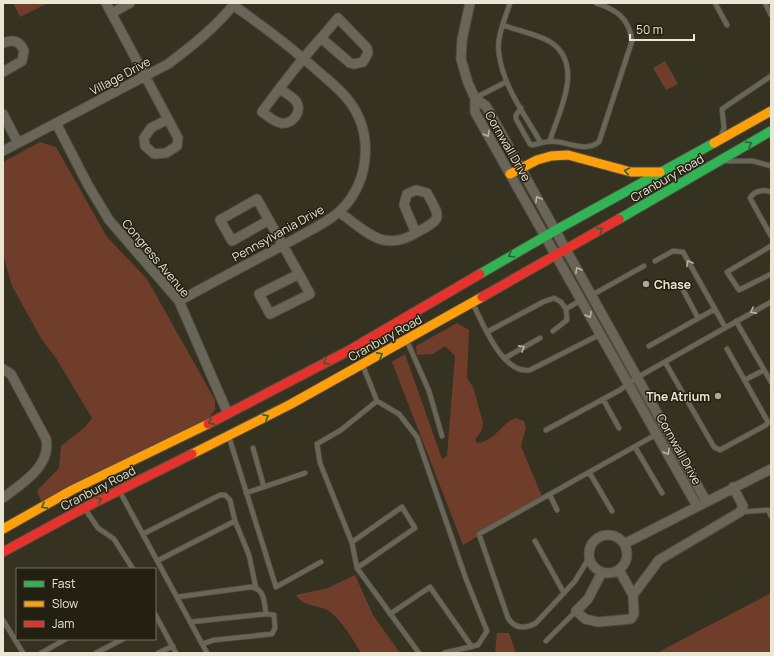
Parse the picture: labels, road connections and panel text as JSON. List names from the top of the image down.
{
  "streets": {
    "main road": ["Cranbury Road"],
    "street": [
      "Village Drive",
      "Cornwall Drive",
      "Pennsylvania Drive",
      "Congress Avenue"
    ]
  },
  "crossings": [
    ["Village Drive", "Pennsylvania Drive"],
    ["Village Drive", "Congress Avenue"],
    ["Cornwall Drive", "Cranbury Road"],
    ["Cranbury Road", "Congress Avenue"],
    ["Pennsylvania Drive", "Congress Avenue"]
  ],
  "places": ["Chase", "The Atrium"],
  "legend": ["Fast", "Slow", "Jam"],
  "scale_bar": "50 m"
}
